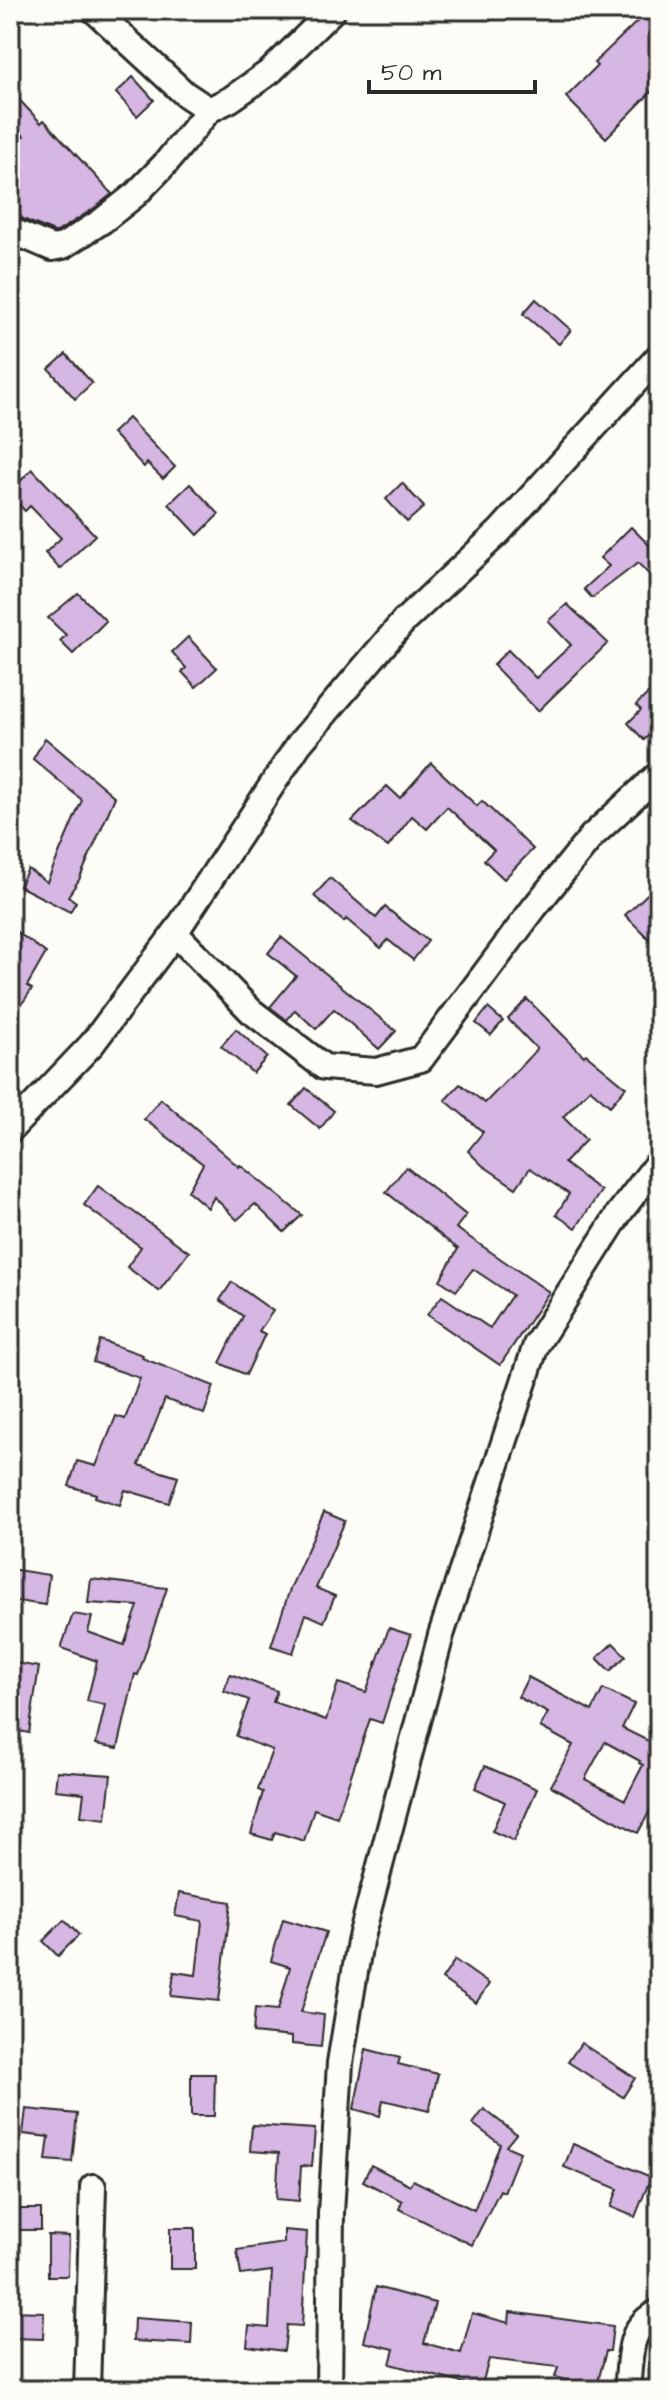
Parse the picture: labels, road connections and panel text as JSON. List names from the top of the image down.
{
  "scale_bar": "50 m"
}
